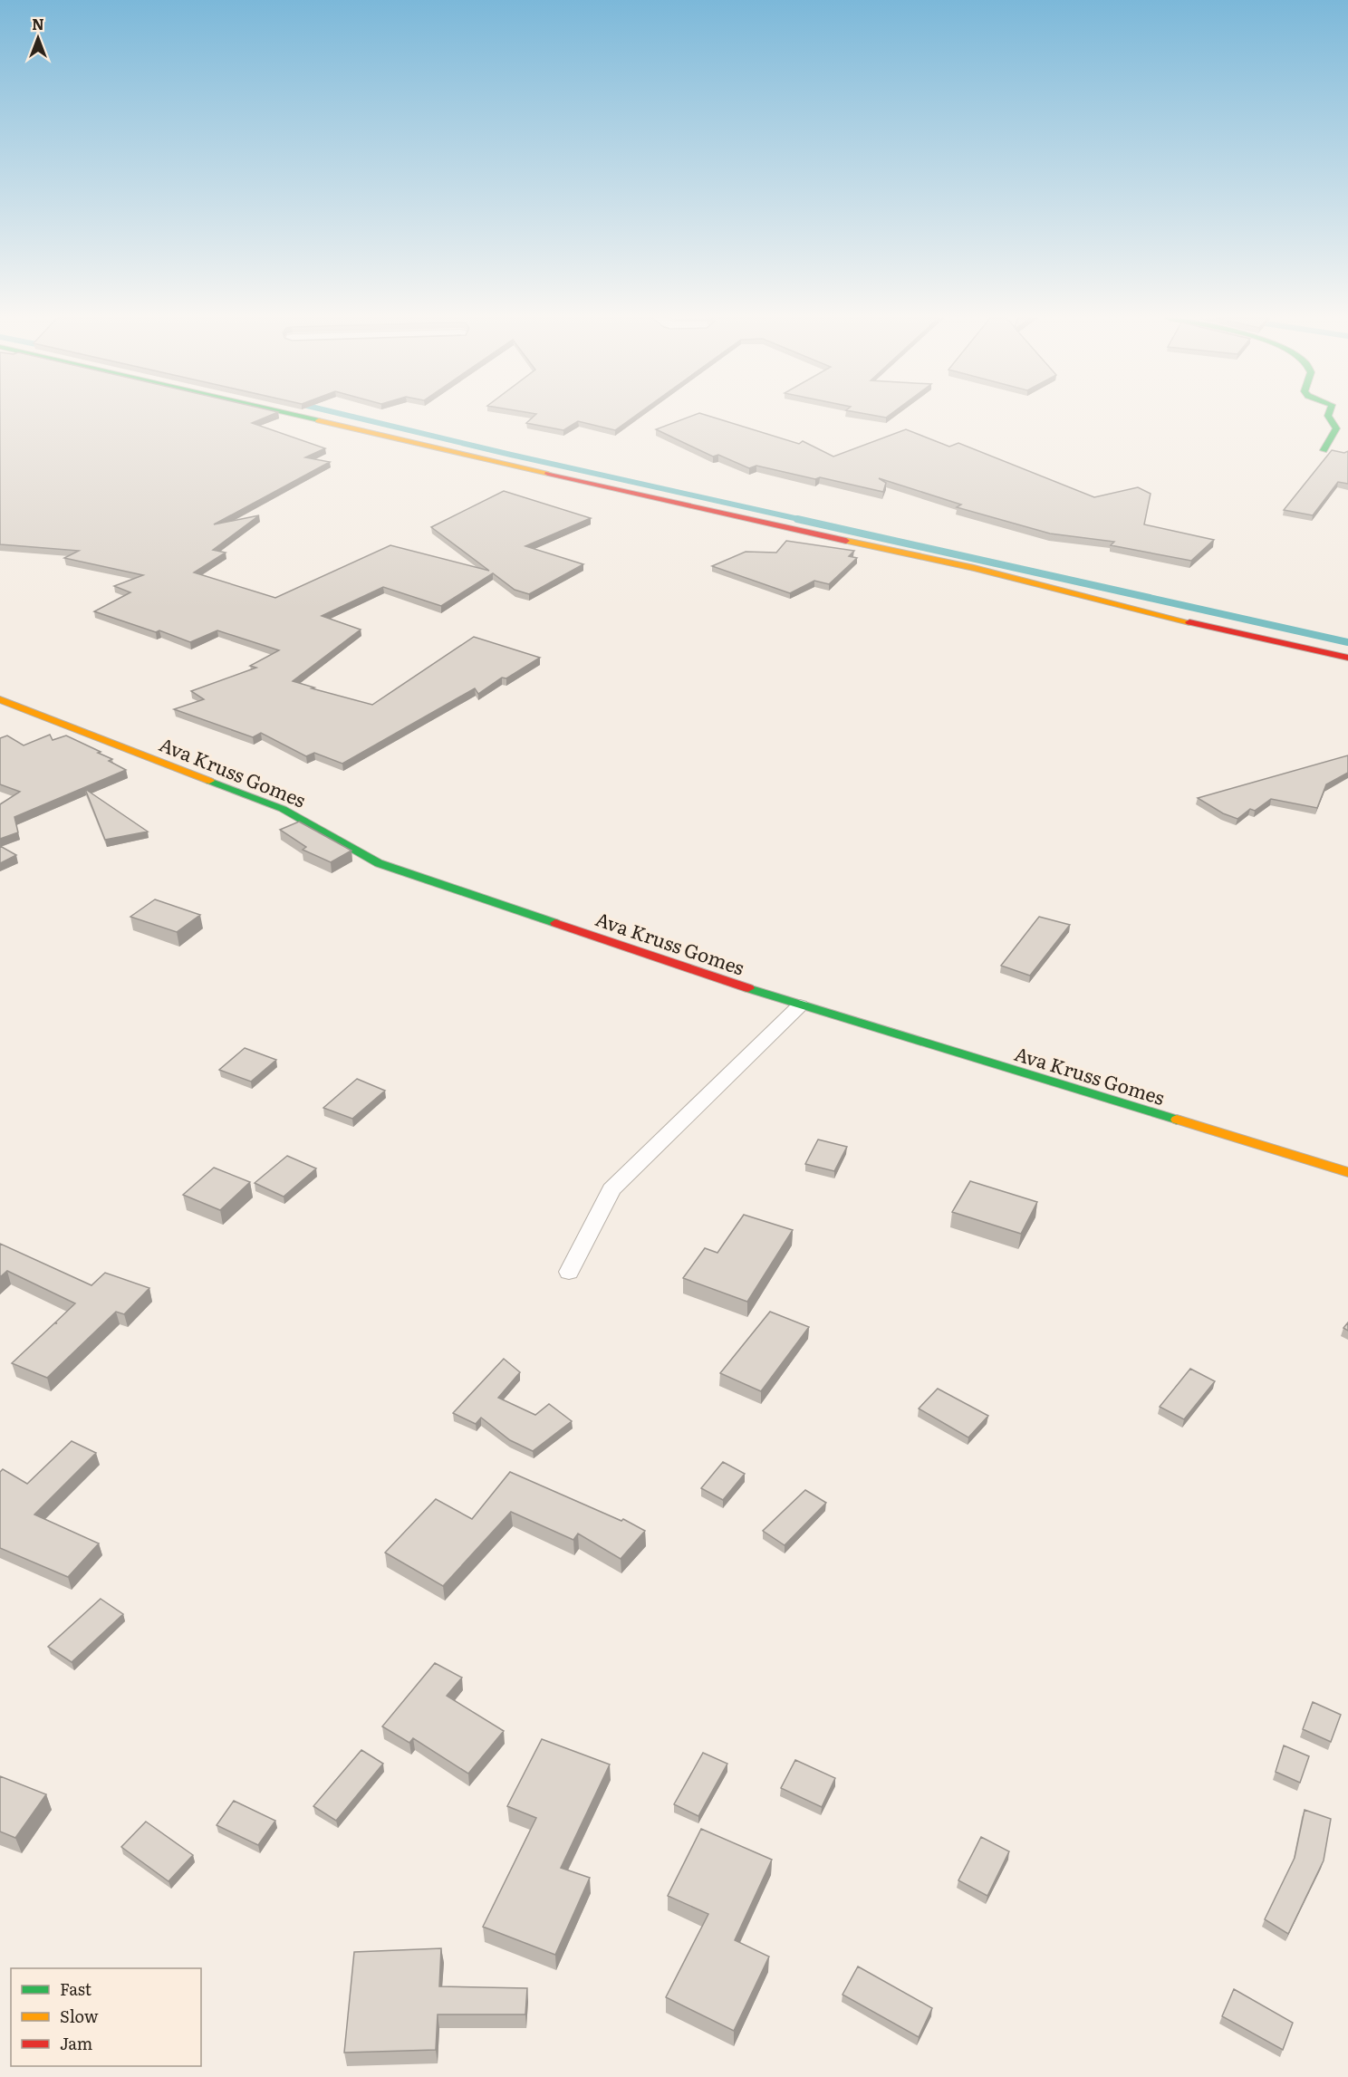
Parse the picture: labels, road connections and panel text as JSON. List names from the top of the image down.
{
  "streets": {
    "street": ["Ava Kruss Gomes"]
  },
  "legend": ["Fast", "Slow", "Jam"],
  "north": "top"
}
